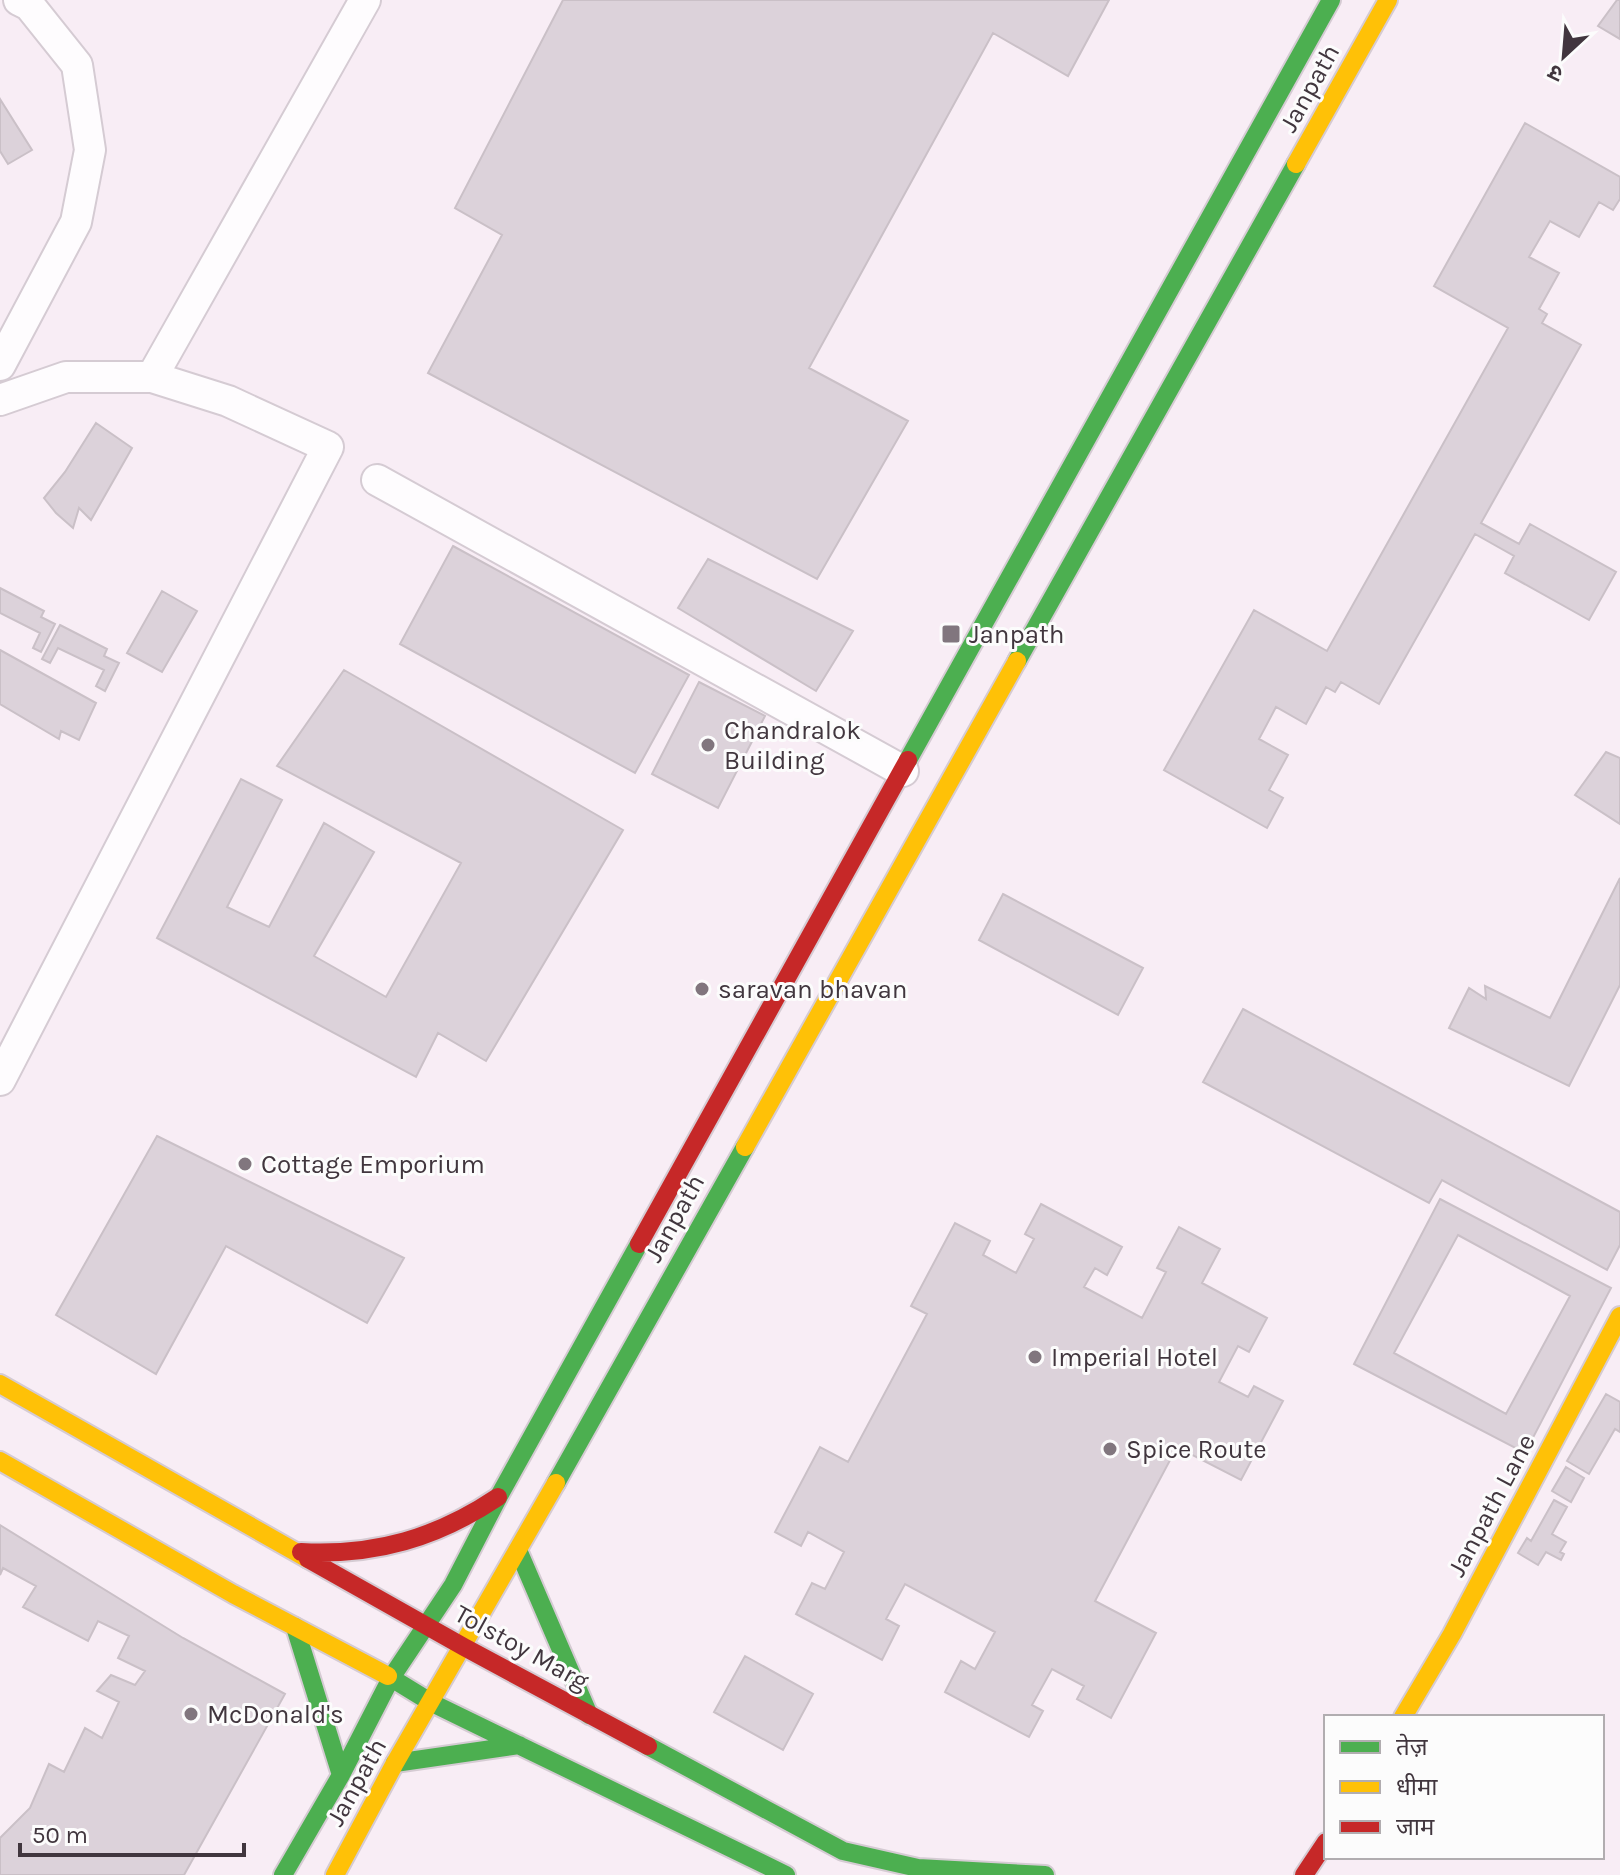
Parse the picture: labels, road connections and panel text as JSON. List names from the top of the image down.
{
  "streets": {
    "main road": ["Janpath", "Janpath Lane", "Tolstoy Marg"]
  },
  "crossings": [
    ["Janpath", "Tolstoy Marg"]
  ],
  "places": {
    "transit": ["Janpath"],
    "other": [
      "Chandralok Building",
      "saravan bhavan",
      "Cottage Emporium",
      "Imperial Hotel",
      "Spice Route",
      "McDonald's"
    ]
  },
  "legend": ["तेज़", "धीमा", "जाम"],
  "scale_bar": "50 m",
  "north": "bottom left"
}
